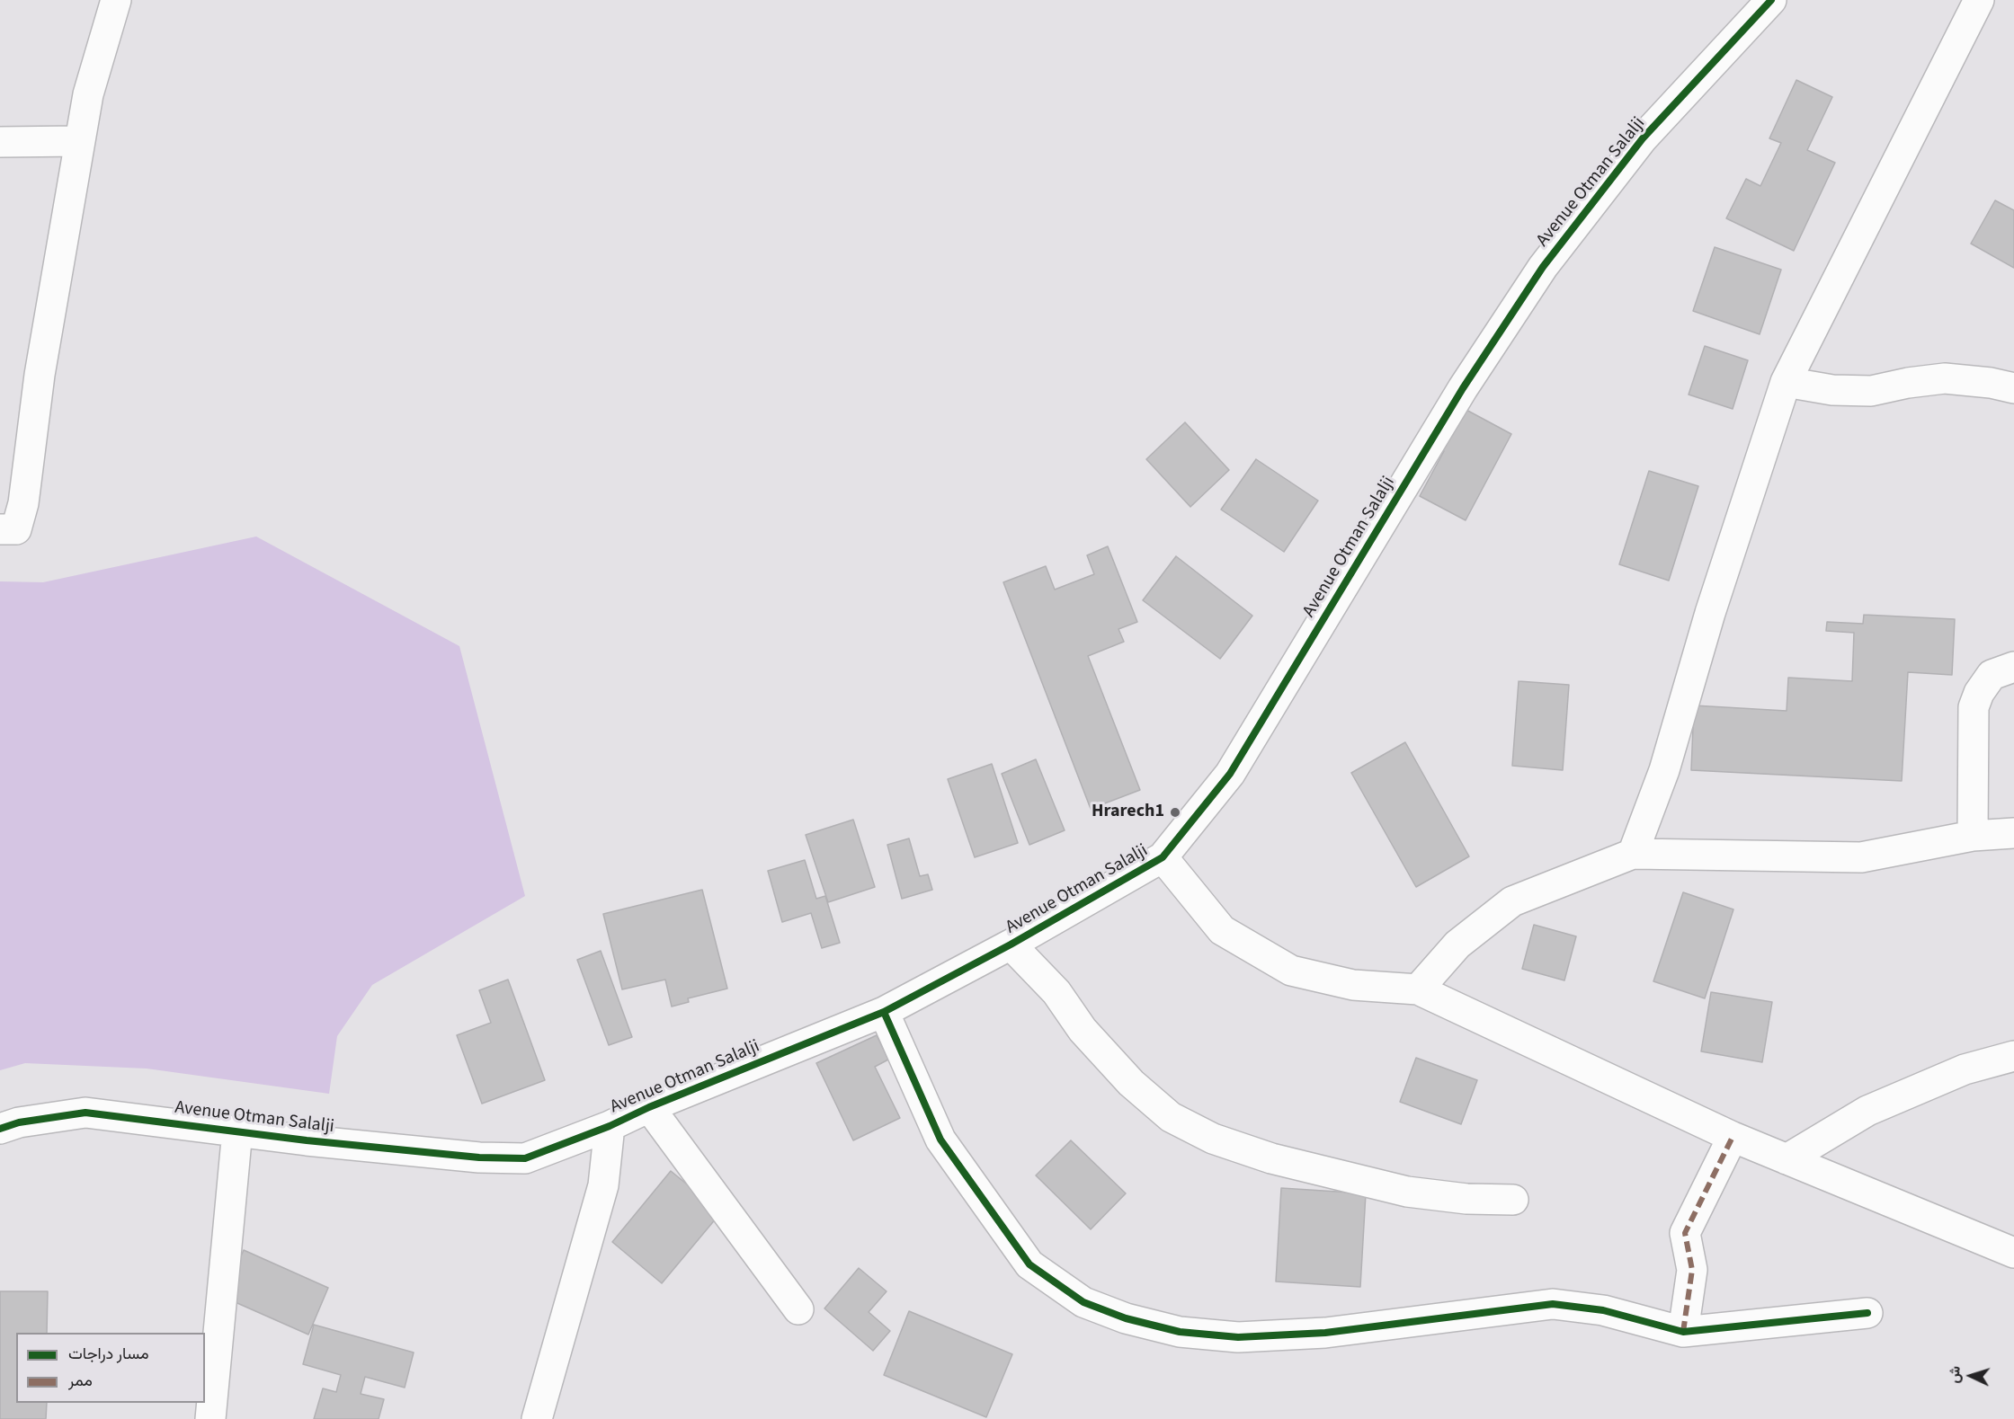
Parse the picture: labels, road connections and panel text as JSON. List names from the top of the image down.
{
  "streets": {
    "street": ["Avenue Otman Salalji"]
  },
  "places": ["Hrarech1"],
  "legend": ["مسار دراجات", "ممر"],
  "north": "left"
}
